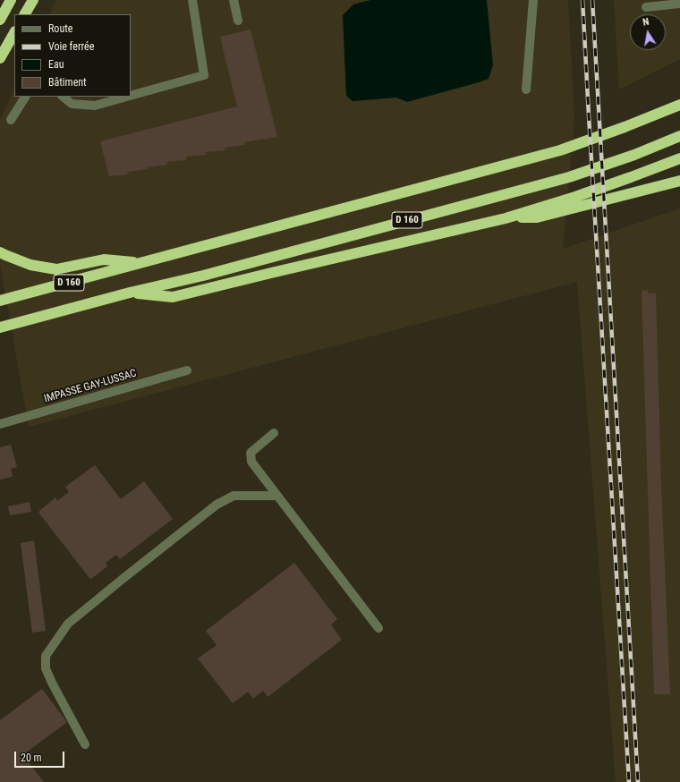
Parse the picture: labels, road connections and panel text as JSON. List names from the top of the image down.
{
  "streets": {
    "highway": ["D 160"],
    "street": ["IMPASSE GAY-LUSSAC"]
  },
  "legend": [
    "Route",
    "Voie ferrée",
    "Eau",
    "Bâtiment"
  ],
  "scale_bar": "20 m",
  "north": "top"
}
